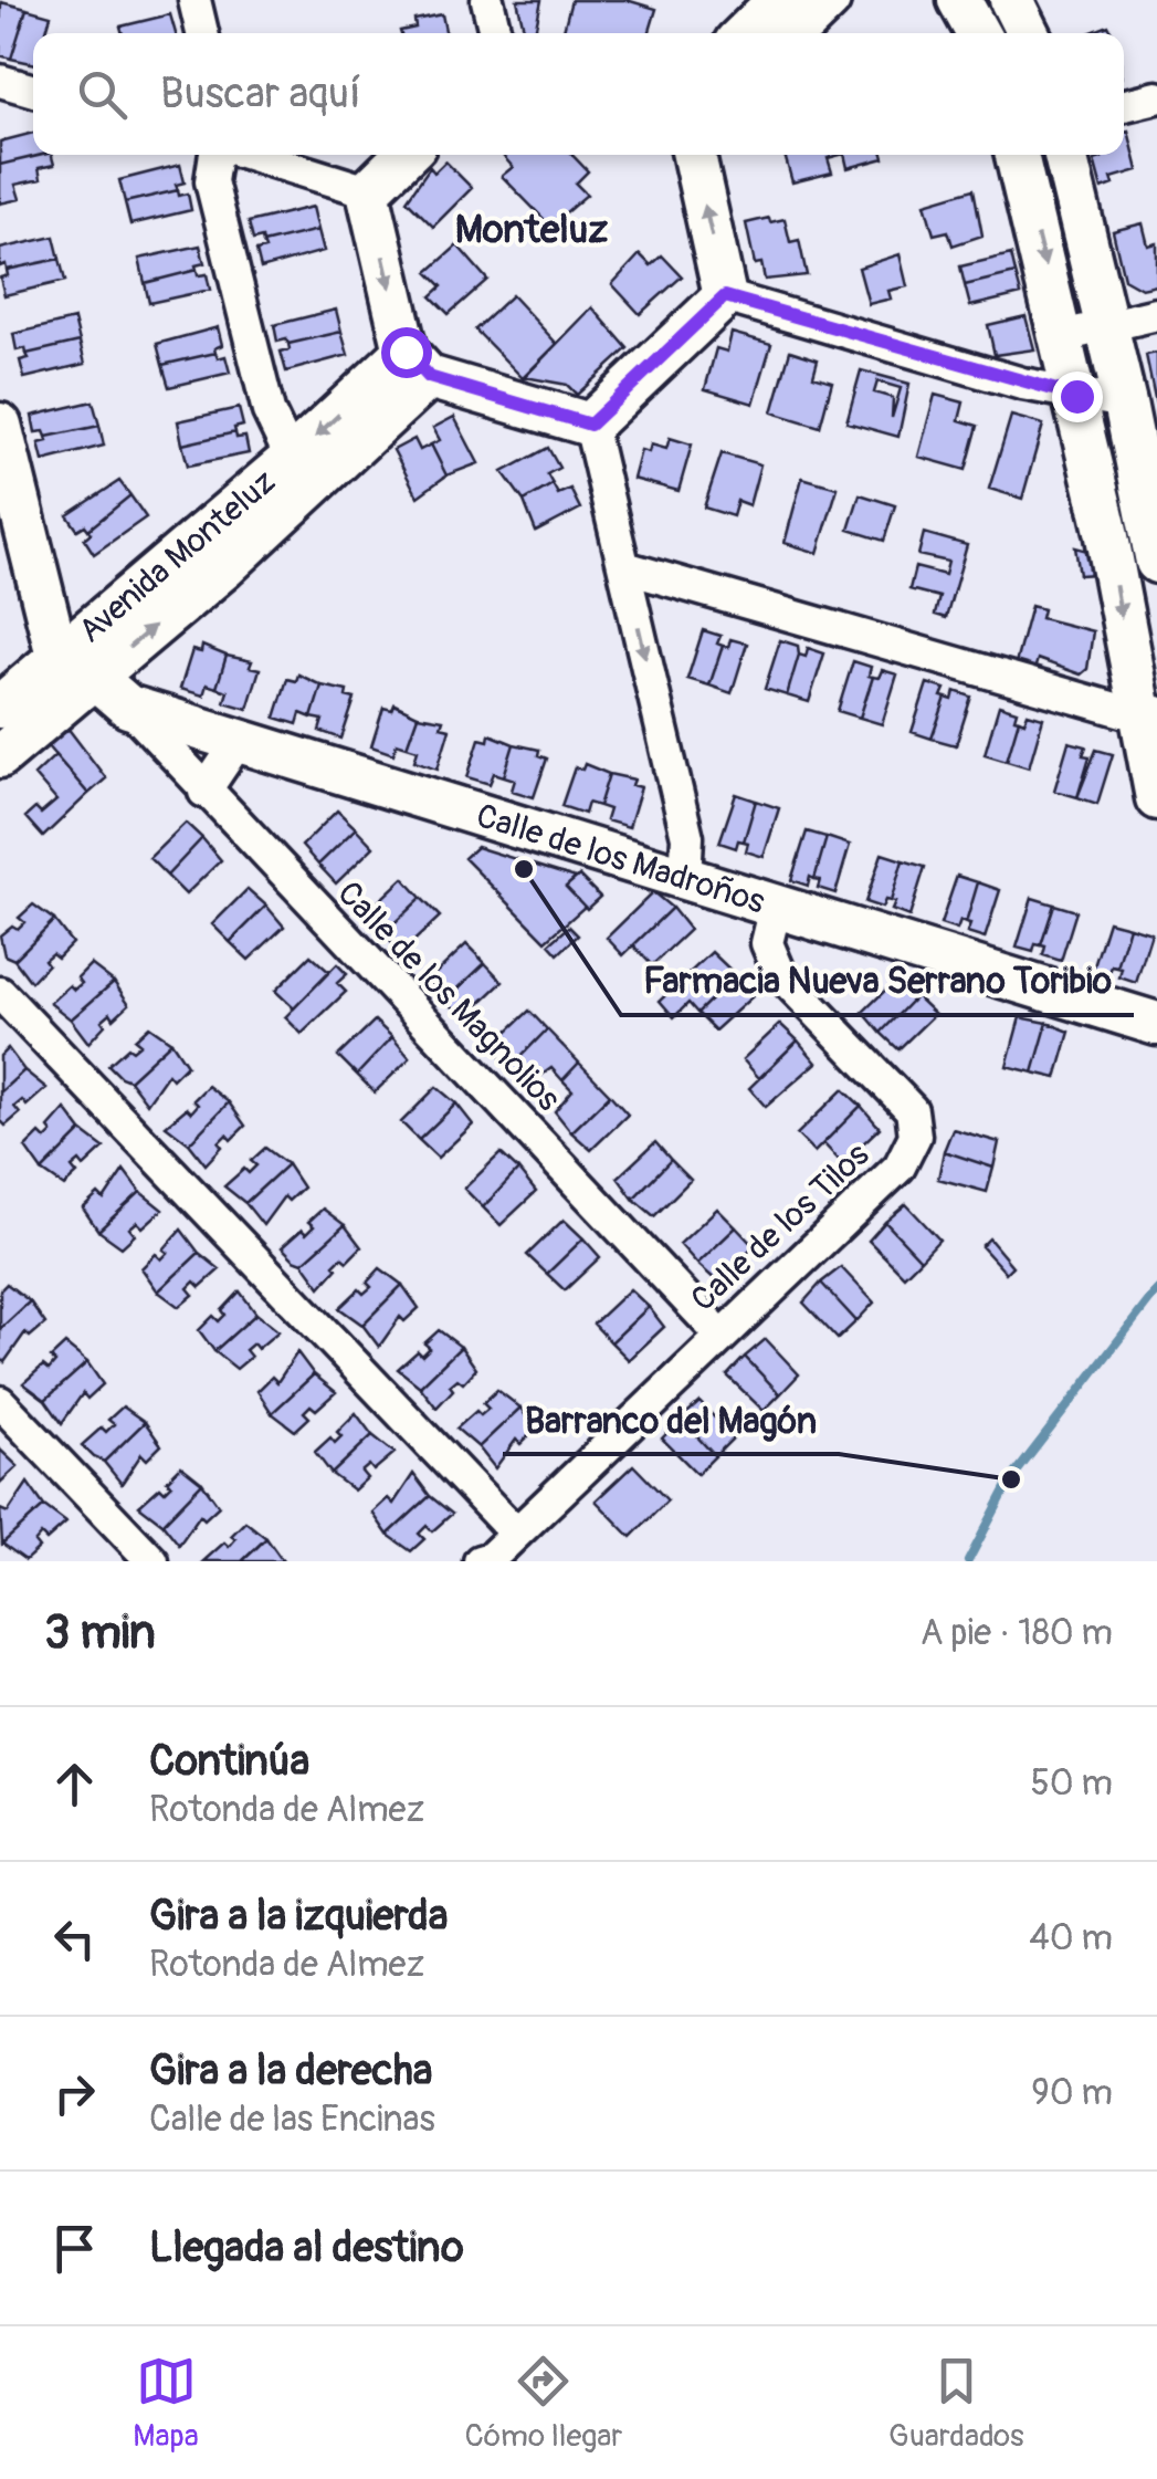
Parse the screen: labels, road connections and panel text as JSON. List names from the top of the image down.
{
  "streets": {
    "street": [
      "Avenida Monteluz",
      "Calle de los Madroños",
      "Calle de los Magnolios",
      "Calle de los Tilos"
    ]
  },
  "crossings": [
    ["Avenida Monteluz", "Calle de los Madroños"],
    ["Calle de los Madroños", "Calle de los Magnolios"],
    ["Calle de los Madroños", "Calle de los Tilos"],
    ["Calle de los Magnolios", "Calle de los Tilos"]
  ],
  "districts": ["Monteluz"],
  "places": ["Farmacia Nueva Serrano Toribio", "Barranco del Magón"],
  "page": {
    "search": "Buscar aquí",
    "heading": ["3 min", "A pie · 180 m"],
    "list": [
      ["Continúa", "Rotonda de Almez", "50 m"],
      ["Gira a la izquierda", "Rotonda de Almez", "40 m"],
      ["Gira a la derecha", "Calle de las Encinas", "90 m"],
      "Llegada al destino"
    ],
    "nav": ["Mapa", "Cómo llegar", "Guardados"]
  }
}
